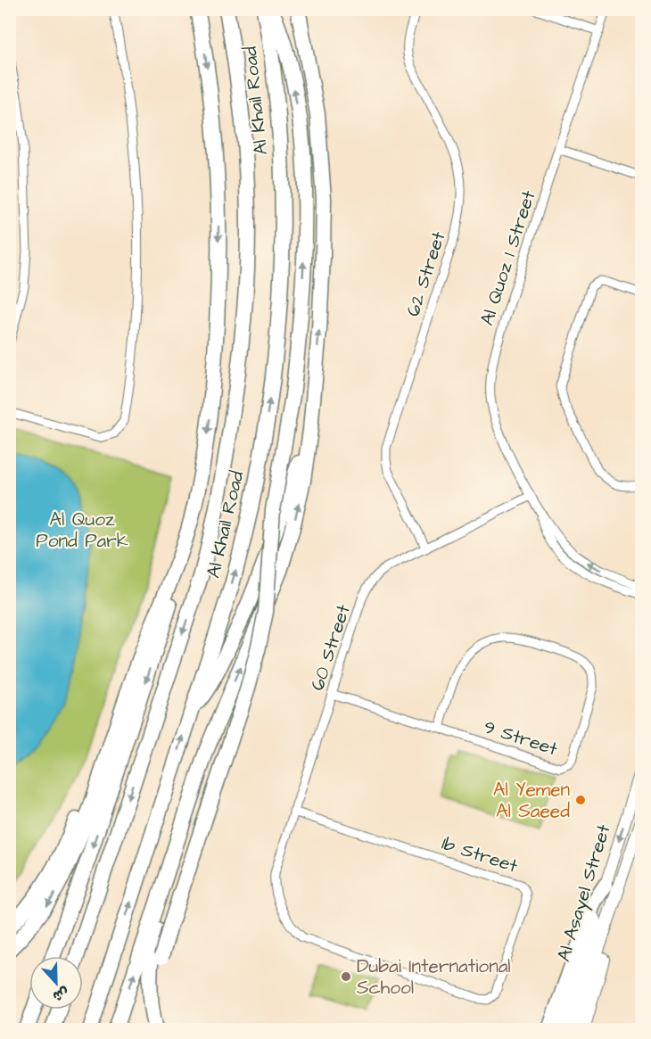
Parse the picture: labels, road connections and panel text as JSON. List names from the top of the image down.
{
  "streets": {
    "highway": ["Al Khail Road"],
    "main road": ["Al Asayel Street"],
    "street": [
      "Al Quoz 1 Street",
      "62 Street",
      "60 Street",
      "9 Street",
      "1b Street"
    ]
  },
  "crossings": [
    ["Al Quoz 1 Street", "60 Street"],
    ["62 Street", "60 Street"],
    ["60 Street", "9 Street"],
    ["60 Street", "1b Street"]
  ],
  "parks": ["Al Quoz Pond Park"],
  "places": ["Al Yemen Al Saeed", "Dubai International School"],
  "north": "bottom"
}
